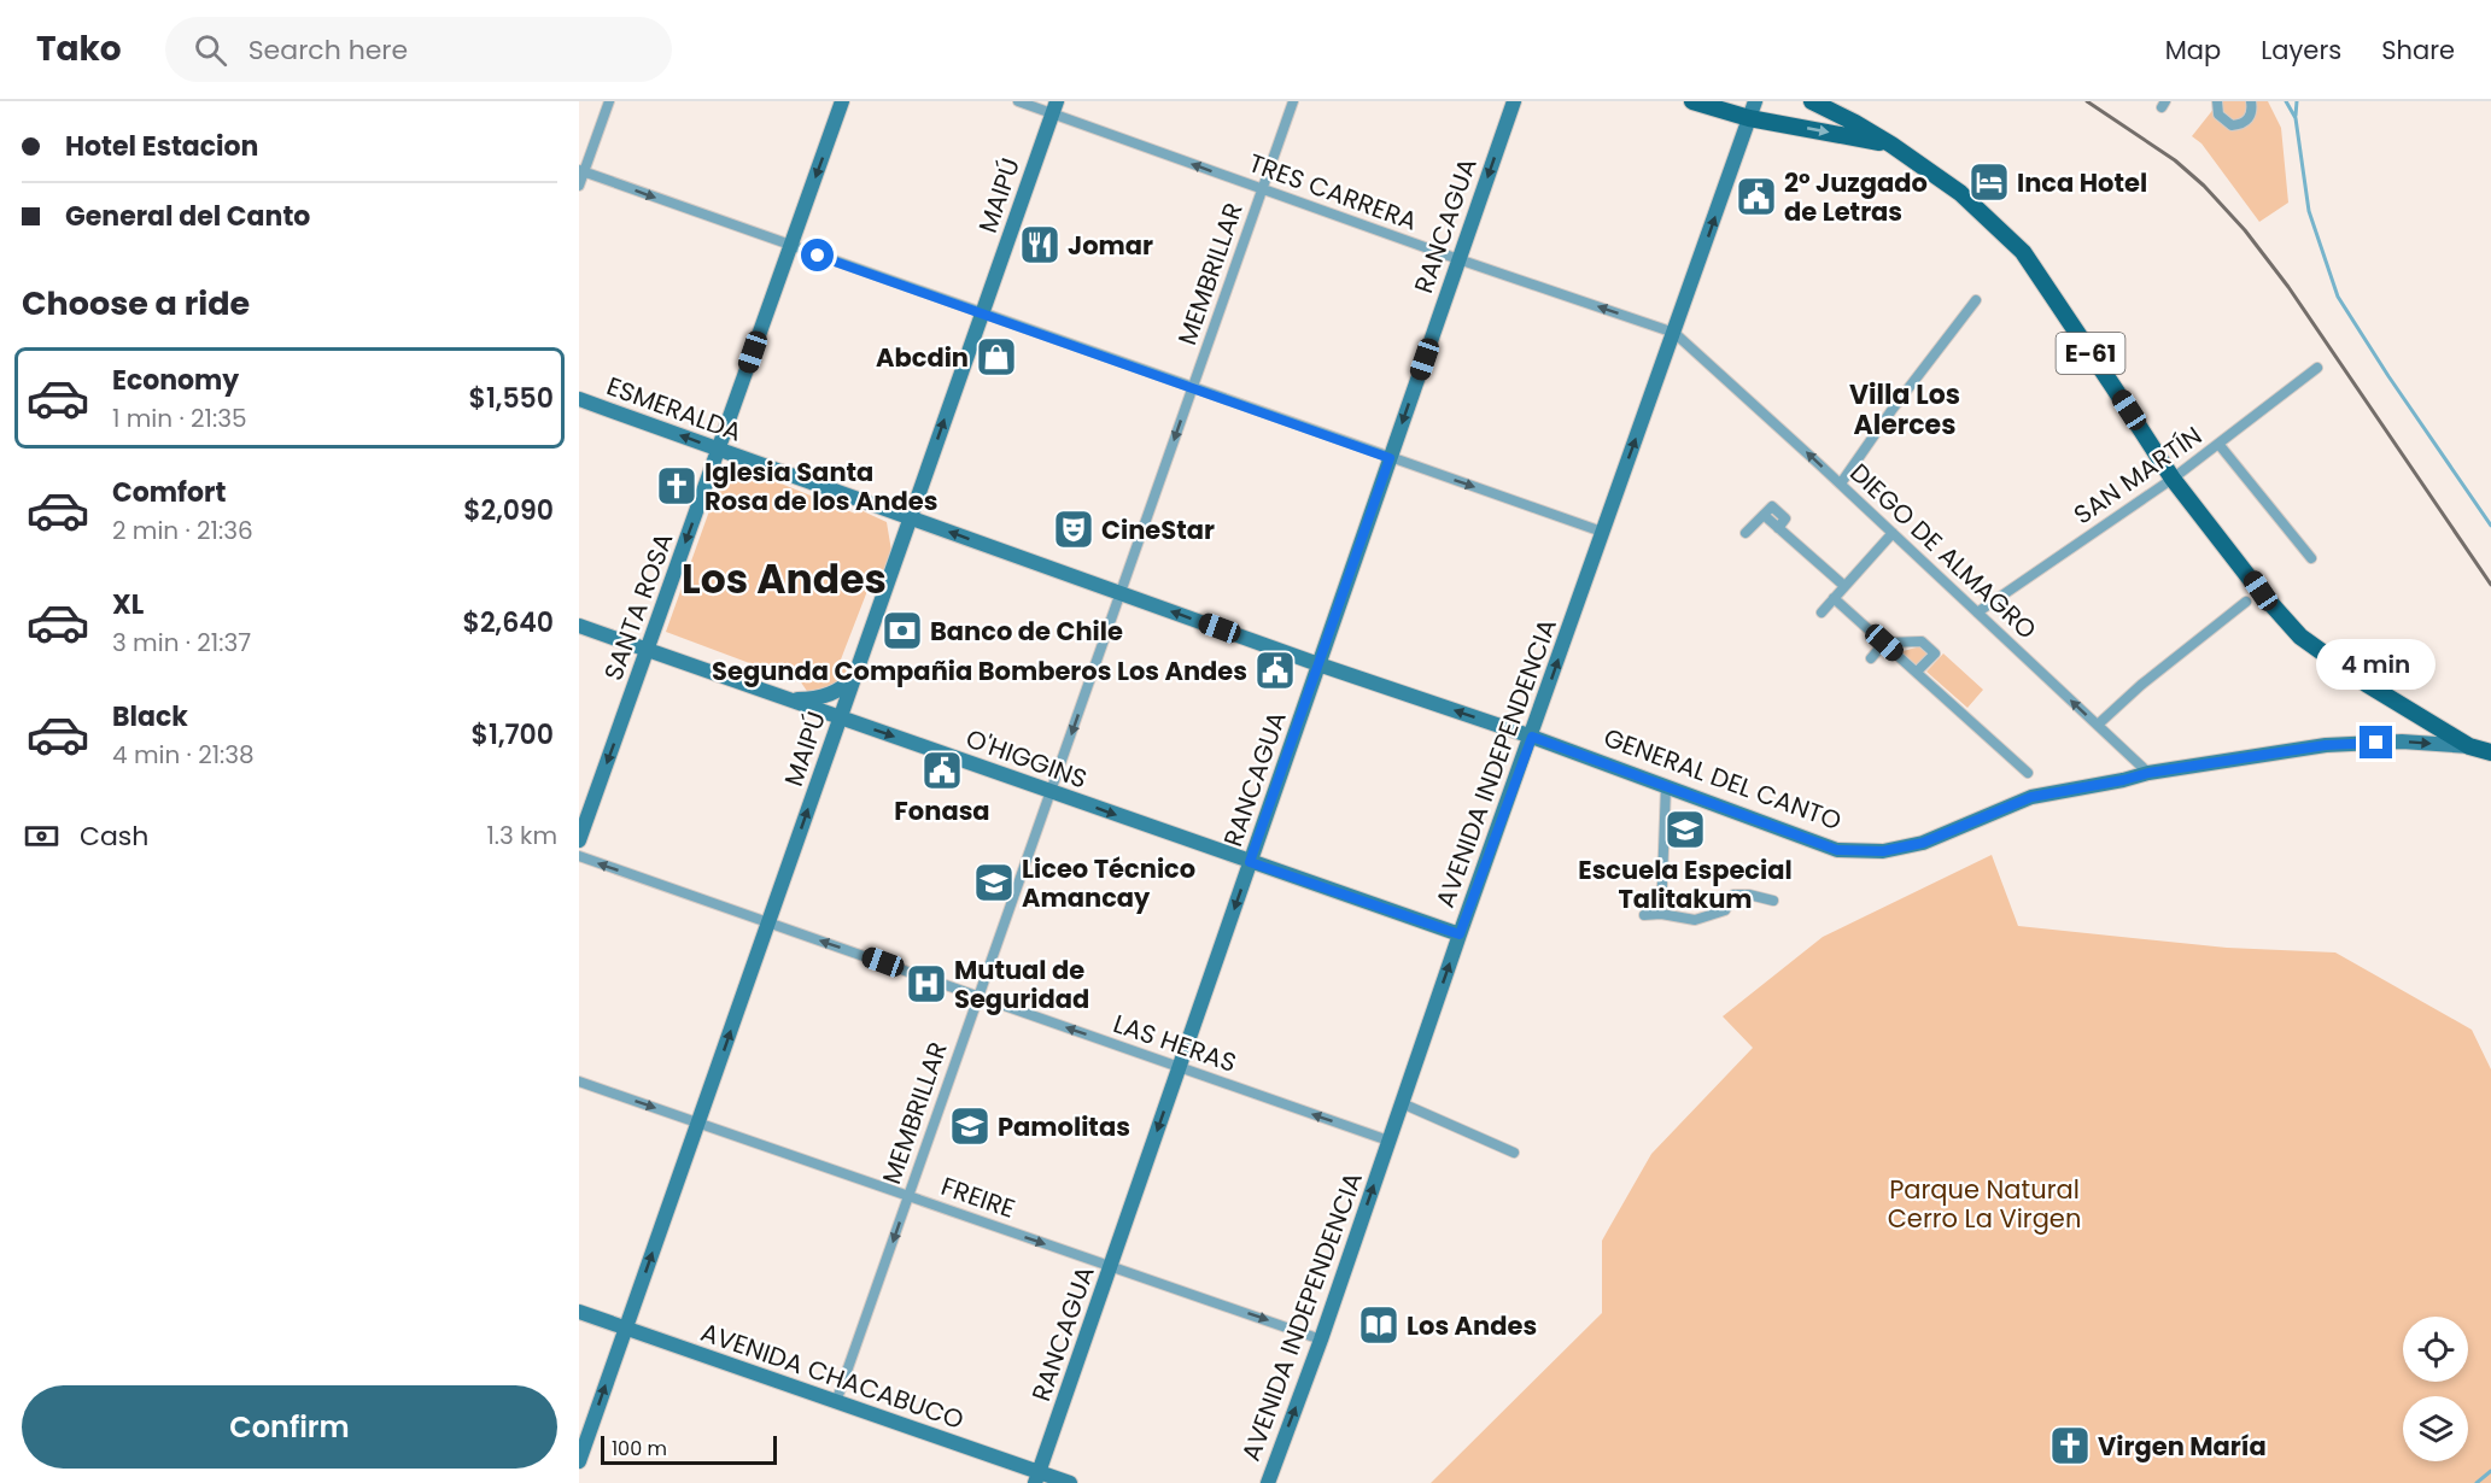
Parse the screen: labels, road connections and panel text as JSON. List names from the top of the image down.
{
  "streets": {
    "main road": [
      "MAIPÚ",
      "RANCAGUA",
      "E-61",
      "ESMERALDA",
      "SANTA ROSA",
      "O'HIGGINS",
      "AVENIDA INDEPENDENCIA",
      "GENERAL DEL CANTO",
      "AVENIDA CHACABUCO"
    ],
    "street": [
      "TRES CARRERA",
      "MEMBRILLAR",
      "SAN MARTÍN",
      "DIEGO DE ALMAGRO",
      "LAS HERAS",
      "FREIRE"
    ]
  },
  "crossings": [
    ["TRES CARRERA", "MAIPÚ"],
    ["TRES CARRERA", "RANCAGUA"],
    ["TRES CARRERA", "MEMBRILLAR"],
    ["TRES CARRERA", "DIEGO DE ALMAGRO"],
    ["TRES CARRERA", "AVENIDA INDEPENDENCIA"],
    ["MAIPÚ", "ESMERALDA"],
    ["MAIPÚ", "SANTA ROSA"],
    ["MAIPÚ", "O'HIGGINS"],
    ["MAIPÚ", "LAS HERAS"],
    ["MAIPÚ", "FREIRE"],
    ["MAIPÚ", "AVENIDA CHACABUCO"],
    ["RANCAGUA", "ESMERALDA"],
    ["RANCAGUA", "O'HIGGINS"],
    ["RANCAGUA", "LAS HERAS"],
    ["RANCAGUA", "FREIRE"],
    ["RANCAGUA", "AVENIDA CHACABUCO"],
    ["MEMBRILLAR", "ESMERALDA"],
    ["MEMBRILLAR", "O'HIGGINS"],
    ["MEMBRILLAR", "LAS HERAS"],
    ["MEMBRILLAR", "FREIRE"],
    ["MEMBRILLAR", "AVENIDA CHACABUCO"],
    ["E-61", "SAN MARTÍN"],
    ["E-61", "AVENIDA INDEPENDENCIA"],
    ["E-61", "GENERAL DEL CANTO"],
    ["ESMERALDA", "SANTA ROSA"],
    ["ESMERALDA", "O'HIGGINS"],
    ["ESMERALDA", "AVENIDA INDEPENDENCIA"],
    ["ESMERALDA", "GENERAL DEL CANTO"],
    ["SAN MARTÍN", "DIEGO DE ALMAGRO"],
    ["DIEGO DE ALMAGRO", "AVENIDA INDEPENDENCIA"],
    ["DIEGO DE ALMAGRO", "GENERAL DEL CANTO"],
    ["SANTA ROSA", "O'HIGGINS"],
    ["O'HIGGINS", "AVENIDA INDEPENDENCIA"],
    ["AVENIDA INDEPENDENCIA", "GENERAL DEL CANTO"],
    ["AVENIDA INDEPENDENCIA", "LAS HERAS"],
    ["AVENIDA INDEPENDENCIA", "FREIRE"]
  ],
  "one_way": [
    "TRES CARRERA",
    "MAIPÚ",
    "RANCAGUA",
    "MEMBRILLAR",
    "ESMERALDA",
    "SANTA ROSA",
    "O'HIGGINS",
    "AVENIDA INDEPENDENCIA",
    "LAS HERAS",
    "FREIRE"
  ],
  "districts": ["Villa Los Alerces", "Los Andes"],
  "parks": ["Parque Natural Cerro La Virgen"],
  "places": {
    "hotel": ["Inca Hotel"],
    "public building": ["2º Juzgado de Letras", "Segunda Compañia Bomberos Los Andes", "Fonasa"],
    "restaurant": ["Jomar"],
    "shop": ["Abcdin"],
    "church": ["Iglesia Santa Rosa de los Andes", "Virgen María"],
    "theatre": ["CineStar"],
    "bank": ["Banco de Chile"],
    "school or university": ["Escuela Especial Talitakum", "Liceo Técnico Amancay", "Pamolitas"],
    "hospital": ["Mutual de Seguridad"],
    "library": ["Los Andes"]
  },
  "scale_bar": "100 m",
  "page": {
    "header": "Tako",
    "search": "Search here",
    "nav": ["Map", "Layers", "Share"],
    "banner": ["Hotel Estacion", "General del Canto"],
    "heading": "Choose a ride",
    "list": [
      {
        "name": "Economy",
        "note": "1 min · 21:35",
        "value": "$1,550"
      },
      {
        "name": "Comfort",
        "note": "2 min · 21:36",
        "value": "$2,090"
      },
      {
        "name": "XL",
        "note": "3 min · 21:37",
        "value": "$2,640"
      },
      {
        "name": "Black",
        "note": "4 min · 21:38",
        "value": "$1,700"
      }
    ],
    "bubble": "4 min",
    "pay": ["Cash", "1.3 km"],
    "buttons": "Confirm",
    "scale": "100 m"
  }
}
